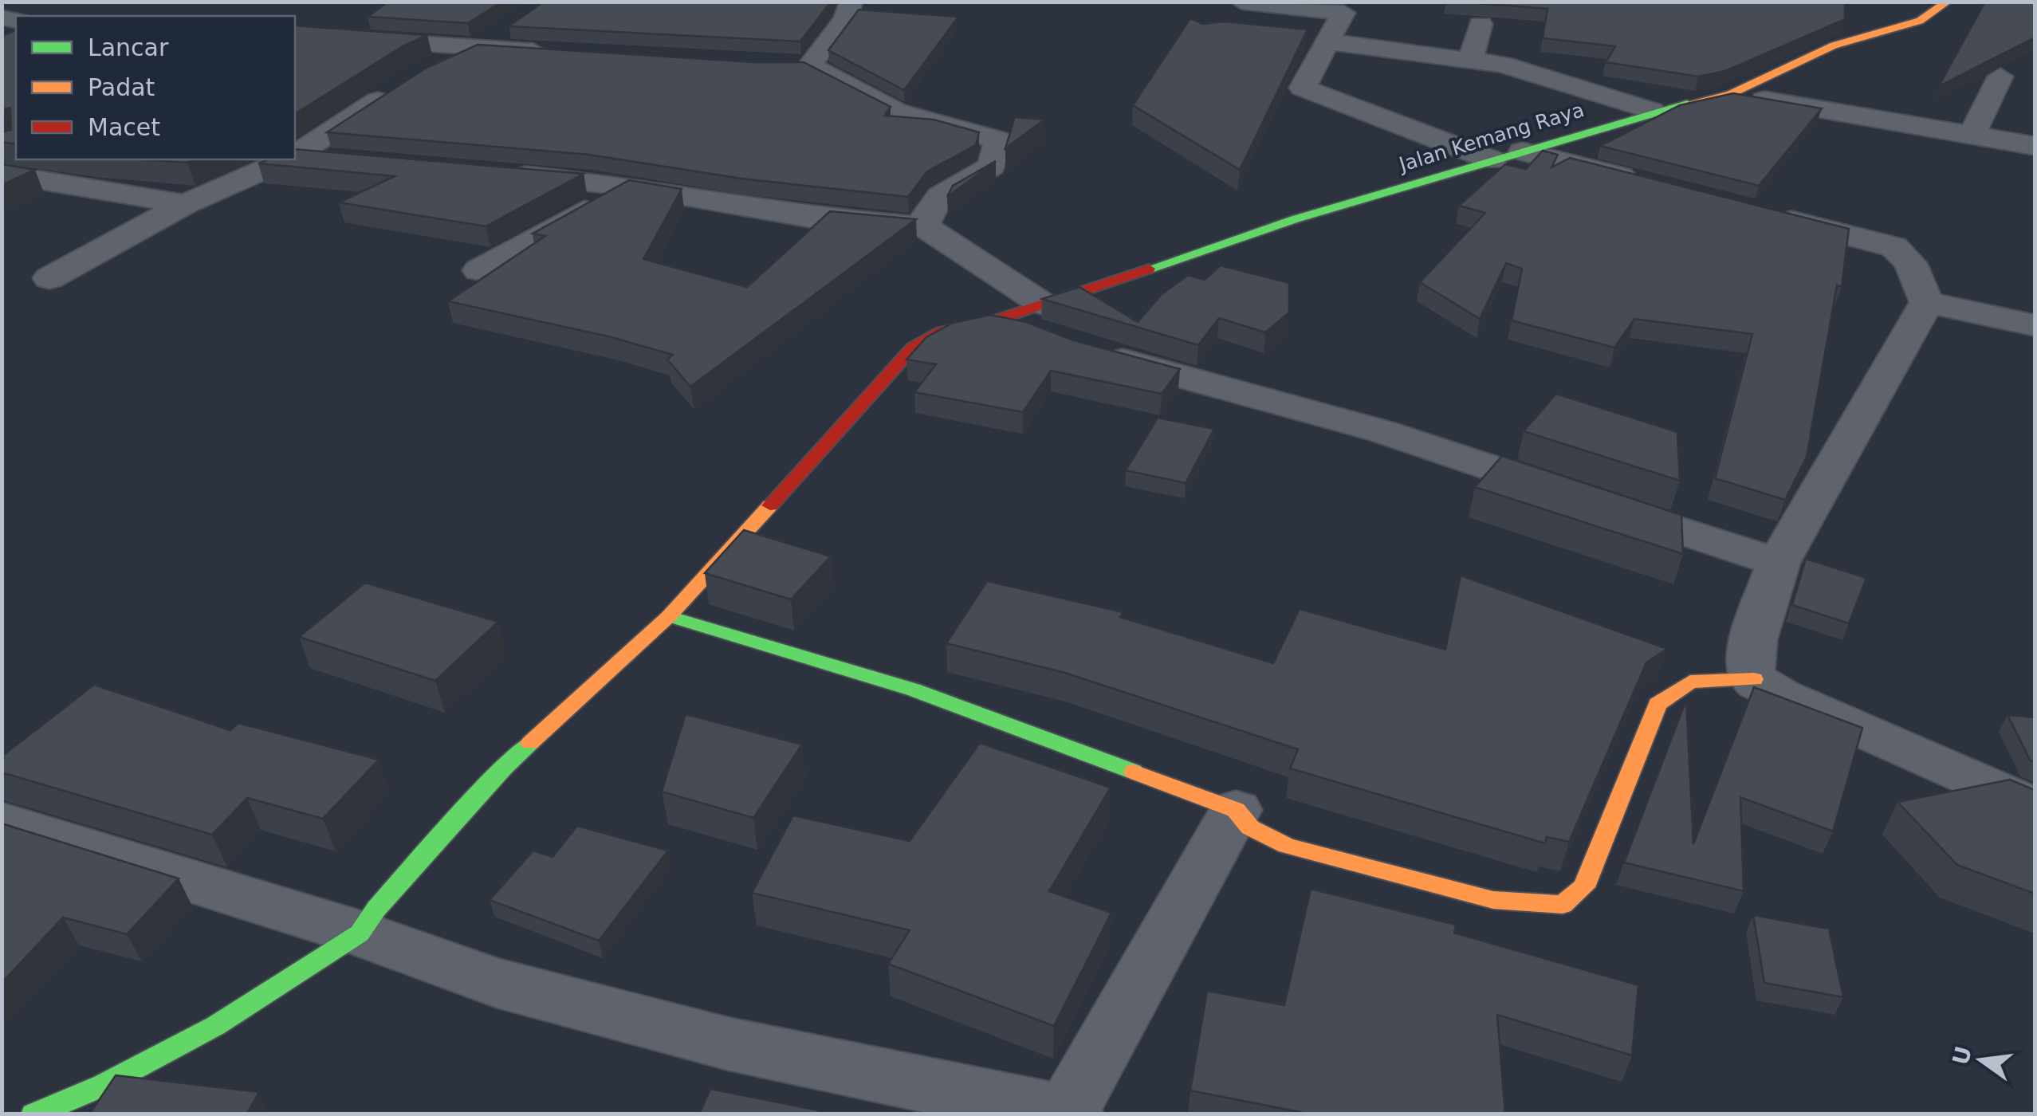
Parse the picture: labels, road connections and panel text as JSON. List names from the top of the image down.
{
  "streets": {
    "street": ["Jalan Kemang Raya"]
  },
  "legend": ["Lancar", "Padat", "Macet"],
  "north": "left"
}
